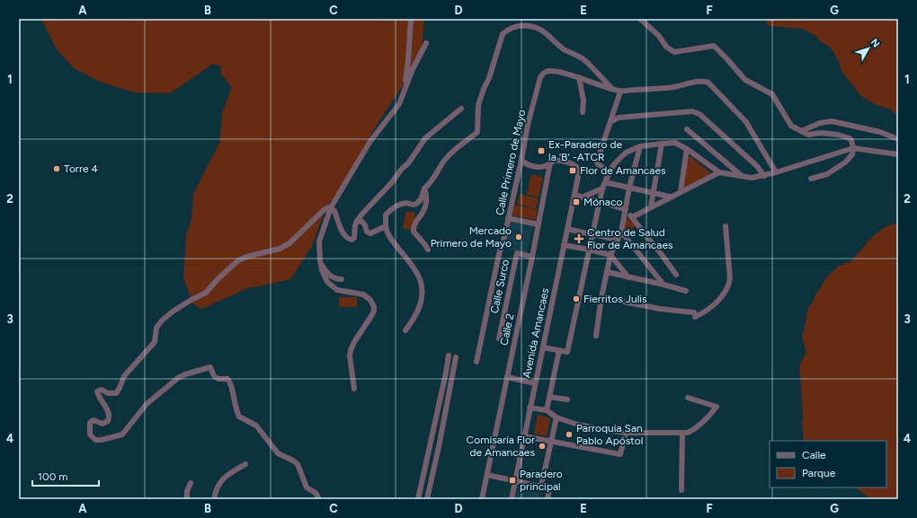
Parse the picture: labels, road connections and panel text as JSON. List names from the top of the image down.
{
  "streets": {
    "street": [
      "Calle Primero de Mayo",
      "Calle Surco",
      "Calle 2",
      "Avenida Amancaes"
    ]
  },
  "crossings": [
    ["Calle Surco", "Calle 2"],
    ["Calle 2", "Avenida Amancaes"]
  ],
  "places": {
    "transit": [
      "Ex-Paradero de la 'B' -ATCR",
      "Flor de Amancaes",
      "Mónaco",
      "Paradero principal"
    ],
    "other": [
      "Torre 4",
      "Mercado Primero de Mayo",
      "Fierritos Julis",
      "Parroquia San Pablo Apóstol",
      "Comisaría Flor de Amancaes"
    ],
    "health": ["Centro de Salud Flor de Amancaes"]
  },
  "legend": ["Calle", "Parque"],
  "scale_bar": "100 m",
  "north": "top right",
  "grid": {
    "columns": [
      "A",
      "B",
      "C",
      "D",
      "E",
      "F",
      "G"
    ],
    "rows": [
      "1",
      "2",
      "3",
      "4"
    ]
  }
}
